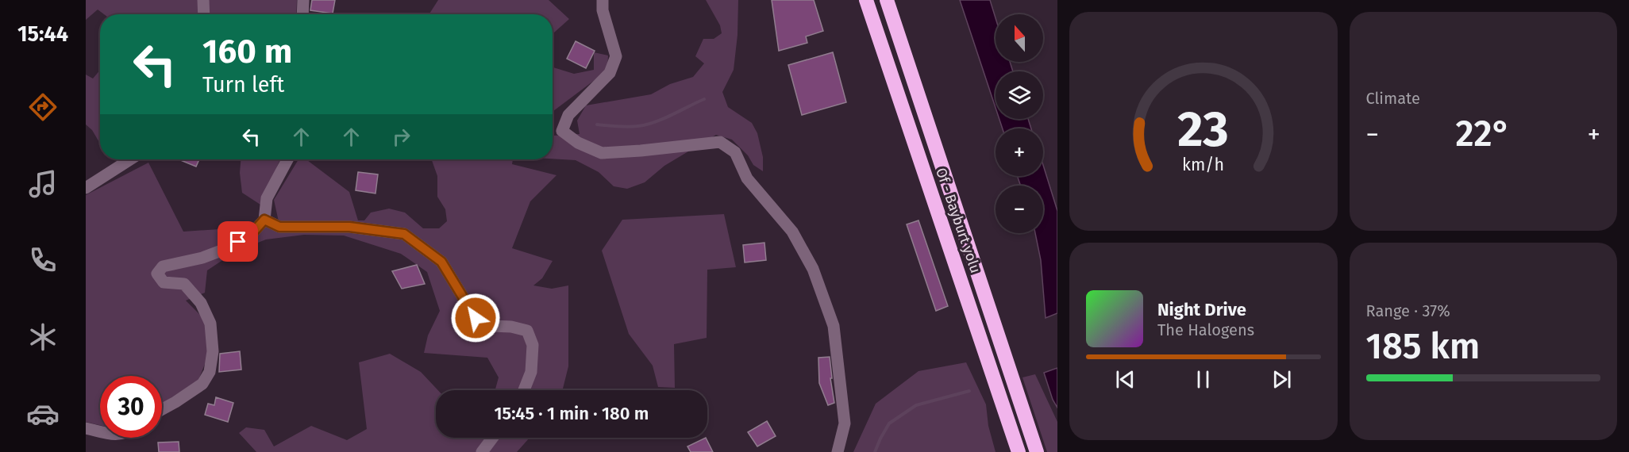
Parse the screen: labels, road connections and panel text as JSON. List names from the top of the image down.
{
  "streets": {
    "highway": ["Of - Bayburt yolu"]
  },
  "north": "top",
  "page": {
    "tabs": "15:44",
    "tile": [
      "Climate",
      ["Range · 37%", "185 km"]
    ],
    "map_buttons": ["+", "−"],
    "turn": ["160 m", "Turn left"],
    "heat": ["−", "22°", "+"],
    "song": ["Night Drive", "The Halogens"],
    "limit": "30",
    "trip": "15:45 · 1 min · 180 m",
    "gauge": ["23", "km/h"]
  }
}
